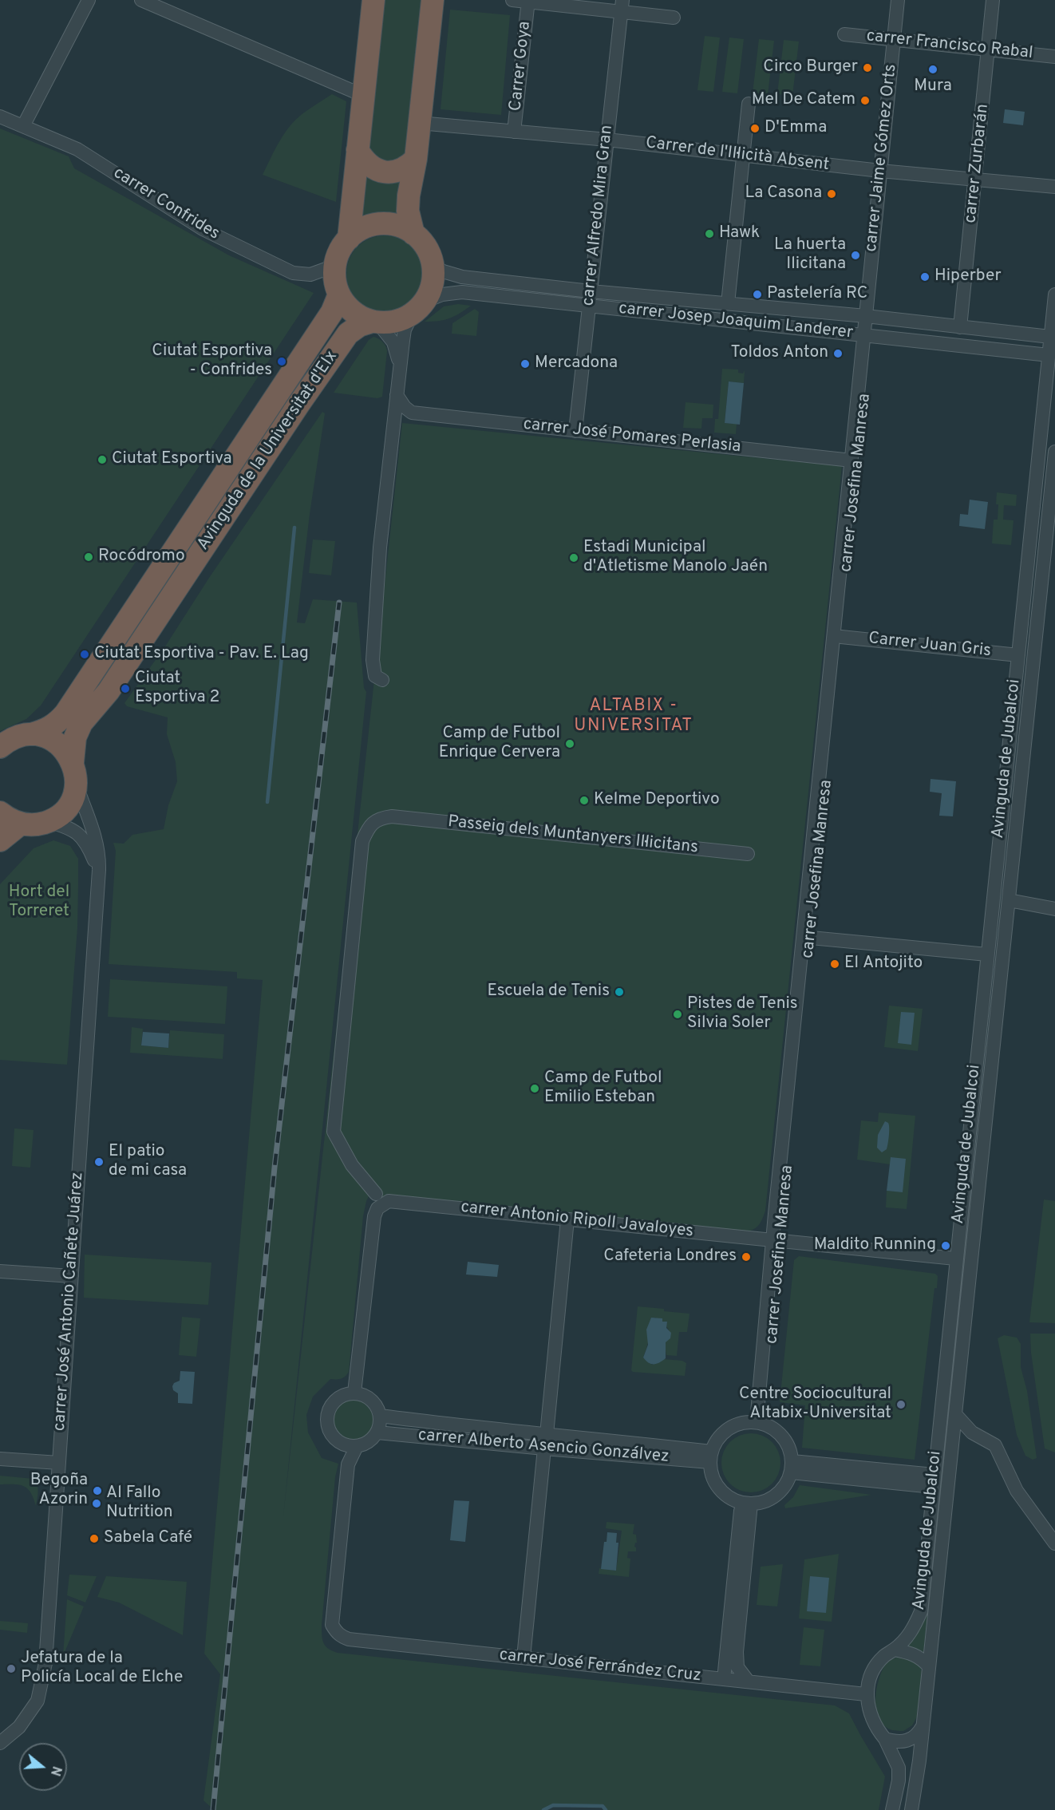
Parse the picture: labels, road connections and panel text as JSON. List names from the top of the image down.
{
  "streets": {
    "highway": ["Avinguda de la Universitat d'Elx"],
    "street": [
      "carrer Francisco Rabal",
      "Carrer Goya",
      "Carrer de l'Il·licità Absent",
      "carrer Jaime Gómez Orts",
      "carrer Zurbarán",
      "carrer Confrides",
      "carrer Alfredo Mira Gran",
      "carrer Josep Joaquim Landerer",
      "carrer José Pomares Perlasia",
      "carrer Josefina Manresa",
      "Carrer Juan Gris",
      "Avinguda de Jubalcoi",
      "Passeig dels Muntanyers Il·licitans",
      "carrer Antonio Ripoll Javaloyes",
      "carrer José Antonio Cañete Juárez",
      "carrer Alberto Asencio Gonzálvez",
      "carrer José Ferrández Cruz"
    ]
  },
  "crossings": [
    ["carrer Francisco Rabal", "carrer Jaime Gómez Orts"],
    ["carrer Francisco Rabal", "carrer Zurbarán"],
    ["Carrer Goya", "Carrer de l'Il·licità Absent"],
    ["Carrer de l'Il·licità Absent", "carrer Jaime Gómez Orts"],
    ["Carrer de l'Il·licità Absent", "carrer Zurbarán"],
    ["Carrer de l'Il·licità Absent", "carrer Alfredo Mira Gran"],
    ["carrer Jaime Gómez Orts", "carrer Josep Joaquim Landerer"],
    ["carrer Jaime Gómez Orts", "carrer Josefina Manresa"],
    ["carrer Zurbarán", "carrer Josep Joaquim Landerer"],
    ["carrer Confrides", "carrer Josep Joaquim Landerer"],
    ["carrer Confrides", "Avinguda de la Universitat d'Elx"],
    ["carrer Alfredo Mira Gran", "carrer Josep Joaquim Landerer"],
    ["carrer Alfredo Mira Gran", "carrer José Pomares Perlasia"],
    ["carrer Josep Joaquim Landerer", "Avinguda de la Universitat d'Elx"],
    ["carrer Josep Joaquim Landerer", "carrer Josefina Manresa"],
    ["carrer Josep Joaquim Landerer", "Avinguda de Jubalcoi"],
    ["carrer José Pomares Perlasia", "carrer Josefina Manresa"],
    ["Avinguda de la Universitat d'Elx", "carrer José Antonio Cañete Juárez"],
    ["carrer Josefina Manresa", "Carrer Juan Gris"],
    ["carrer Josefina Manresa", "carrer Antonio Ripoll Javaloyes"],
    ["carrer Josefina Manresa", "carrer Alberto Asencio Gonzálvez"],
    ["Carrer Juan Gris", "Avinguda de Jubalcoi"],
    ["Avinguda de Jubalcoi", "carrer Antonio Ripoll Javaloyes"],
    ["Avinguda de Jubalcoi", "carrer José Ferrández Cruz"],
    ["Passeig dels Muntanyers Il·licitans", "carrer Antonio Ripoll Javaloyes"],
    ["carrer Alberto Asencio Gonzálvez", "carrer José Ferrández Cruz"]
  ],
  "districts": ["ALTABIX - UNIVERSITAT"],
  "parks": ["Hort del Torreret"],
  "places": [
    "Circo Burger",
    "Mura",
    "Mel De Catem",
    "D'Emma",
    "La Casona",
    "Hawk",
    "La huerta Ilicitana",
    "Hiperber",
    "Pastelería RC",
    "Toldos Anton",
    "Ciutat Esportiva - Confrides",
    "Mercadona",
    "Ciutat Esportiva",
    "Rocódromo",
    "Estadi Municipal d'Atletisme Manolo Jaén",
    "Ciutat Esportiva - Pav. E. Lag",
    "Ciutat Esportiva 2",
    "Camp de Futbol Enrique Cervera",
    "Kelme Deportivo",
    "El Antojito",
    "Escuela de Tenis",
    "Pistes de Tenis Silvia Soler",
    "Camp de Futbol Emilio Esteban",
    "El patio de mi casa",
    "Maldito Running",
    "Cafeteria Londres",
    "Centre Sociocultural Altabix-Universitat",
    "Begoña Azorin",
    "Al Fallo Nutrition",
    "Sabela Café",
    "Jefatura de la Policía Local de Elche"
  ],
  "north": "right"
}
